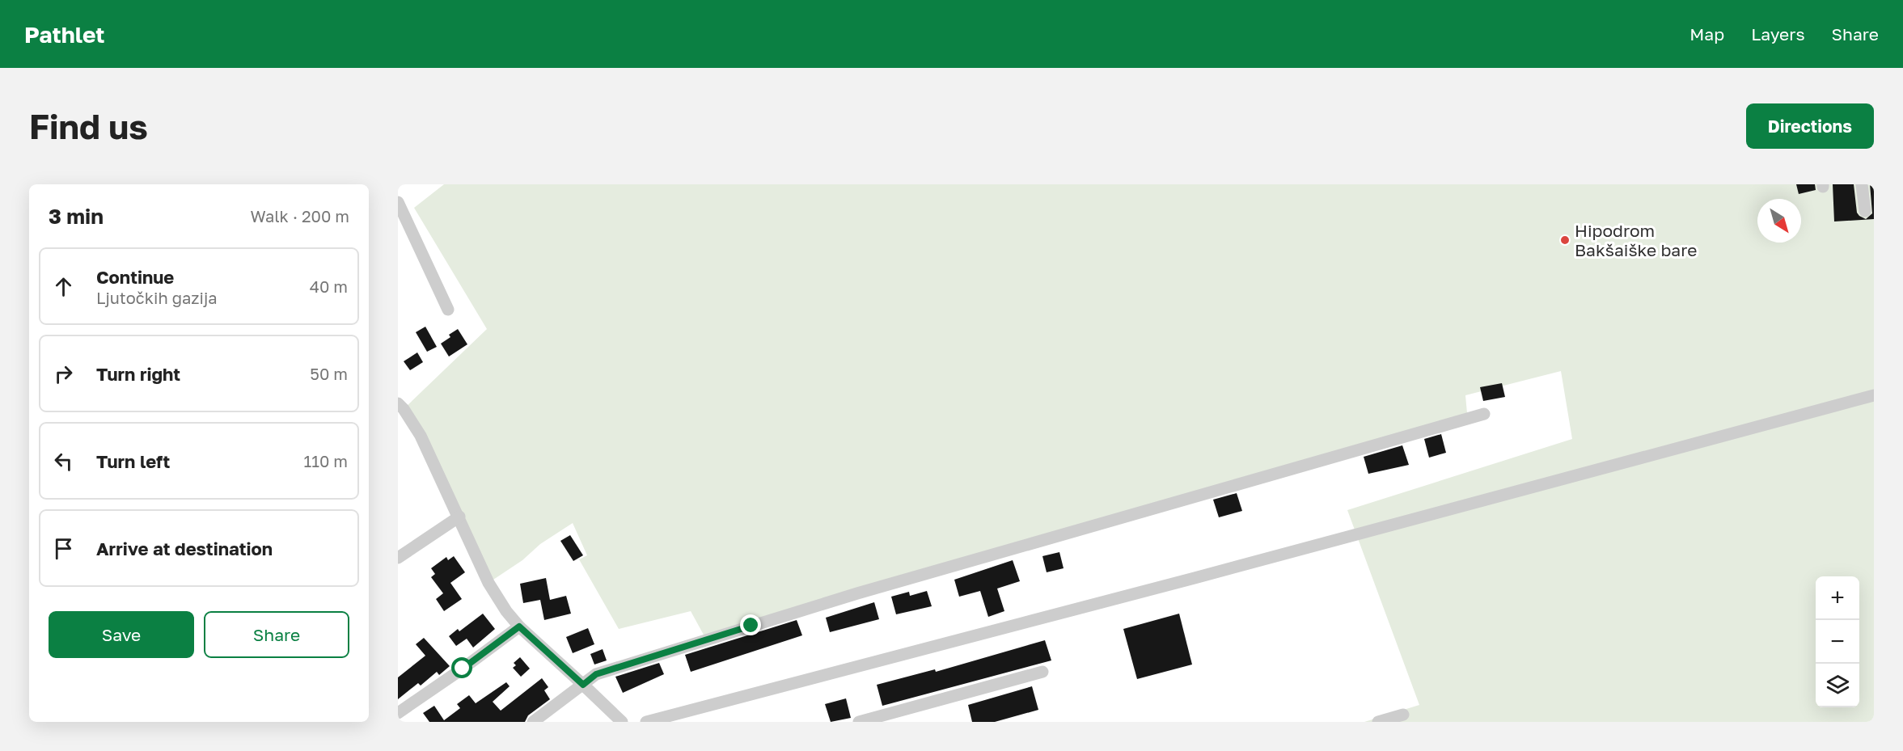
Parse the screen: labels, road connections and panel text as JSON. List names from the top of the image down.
{
  "places": ["Hipodrom Bakšaiške bare"],
  "north": "bottom right",
  "page": {
    "header": "Pathlet",
    "nav": ["Map", "Layers", "Share"],
    "buttons": [
      "Directions",
      ["Save", "Share"]
    ],
    "title": "Find us",
    "heading": ["3 min", "Walk · 200 m"],
    "list": [
      ["Continue", "Ljutočkih gazija", "40 m"],
      ["Turn right", "50 m"],
      ["Turn left", "110 m"],
      "Arrive at destination"
    ],
    "map_buttons": ["+", "−"]
  }
}
